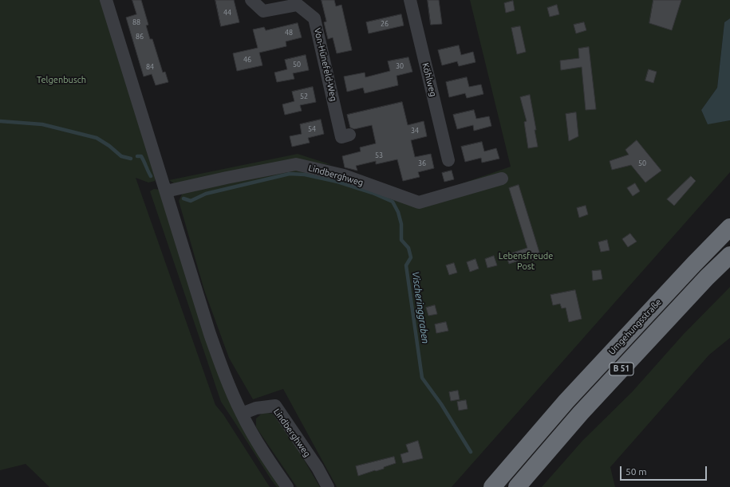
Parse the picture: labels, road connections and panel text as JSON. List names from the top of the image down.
{
  "streets": {
    "highway": ["Umgehungsstraße", "B 51"],
    "street": ["Von-Hünefeld-Weg", "Köhlweg", "Lindberghweg"]
  },
  "crossings": [
    ["Umgehungsstraße", "B 51"]
  ],
  "water": ["Vischeringgraben"],
  "parks": ["Telgenbusch", "Lebensfreude Post"],
  "house_numbers": [
    "44",
    "88",
    "26",
    "48",
    "86",
    "46",
    "50",
    "30",
    "84",
    "52",
    "54",
    "34",
    "53",
    "36",
    "50"
  ],
  "scale_bar": "50 m"
}
